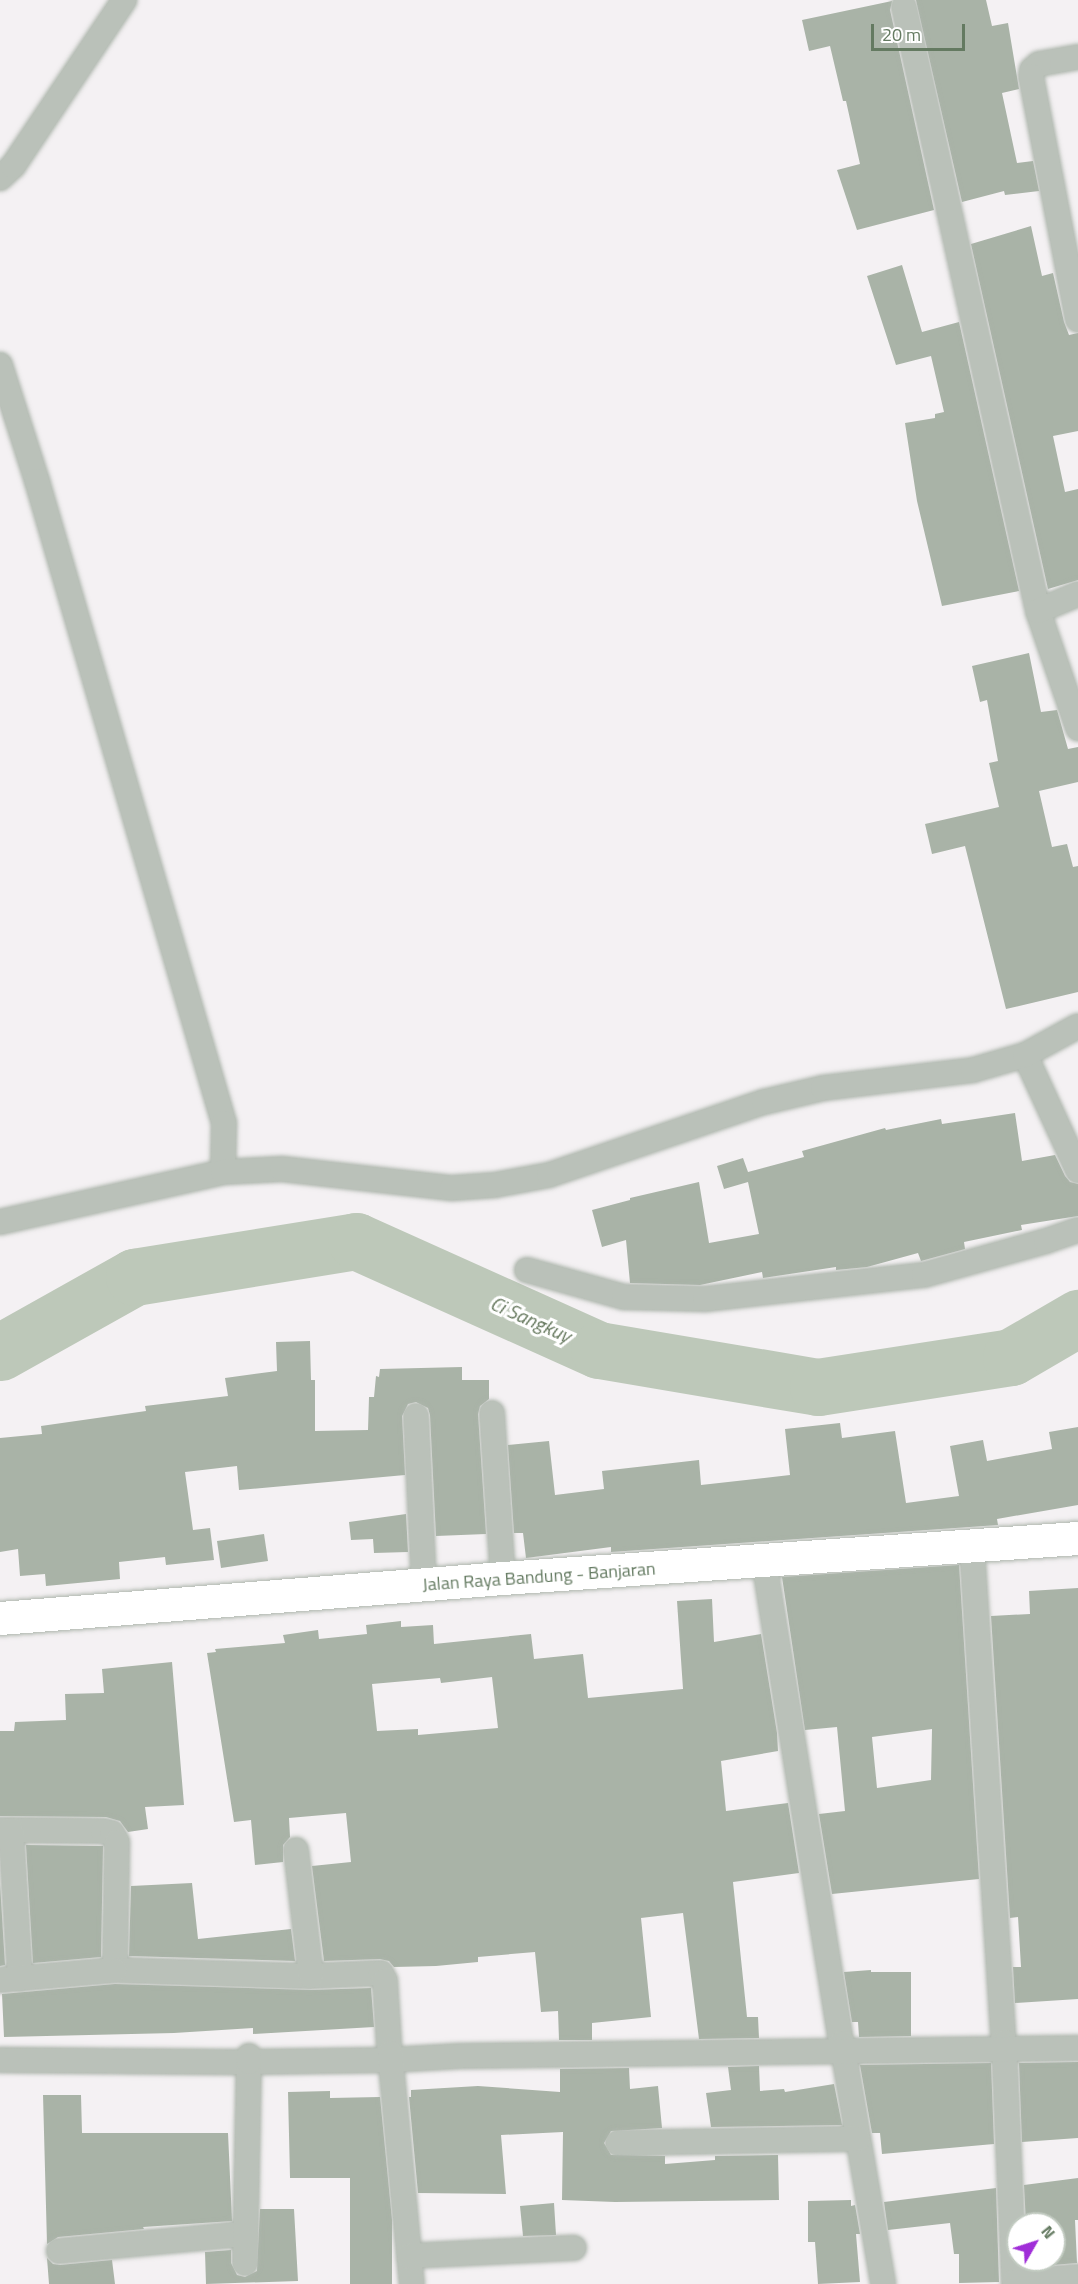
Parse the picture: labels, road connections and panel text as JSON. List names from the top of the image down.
{
  "streets": {
    "main road": ["Jalan Raya Bandung - Banjaran"]
  },
  "water": ["Ci Sangkuy"],
  "scale_bar": "20 m",
  "north": "top right"
}
